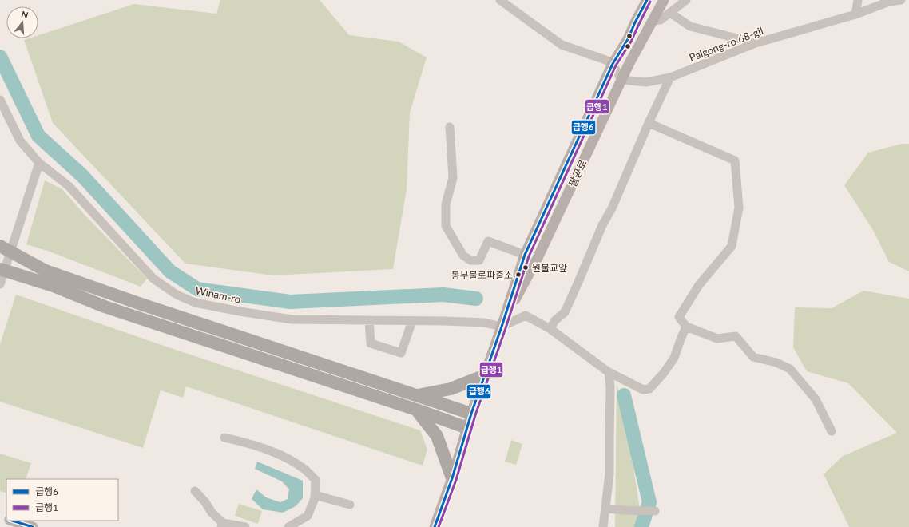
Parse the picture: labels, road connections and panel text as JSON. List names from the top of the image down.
{
  "streets": {
    "main road": ["팔공로"],
    "street": ["Palgong-ro 68-gil", "Winam-ro"]
  },
  "crossings": [
    ["Palgong-ro 68-gil", "팔공로"],
    ["팔공로", "Winam-ro"]
  ],
  "places": ["원불교앞", "봉무불로파출소"],
  "lines": ["transit line 급행6", "transit line 급행1"],
  "legend": ["급행6", "급행1"],
  "north": "top"
}
